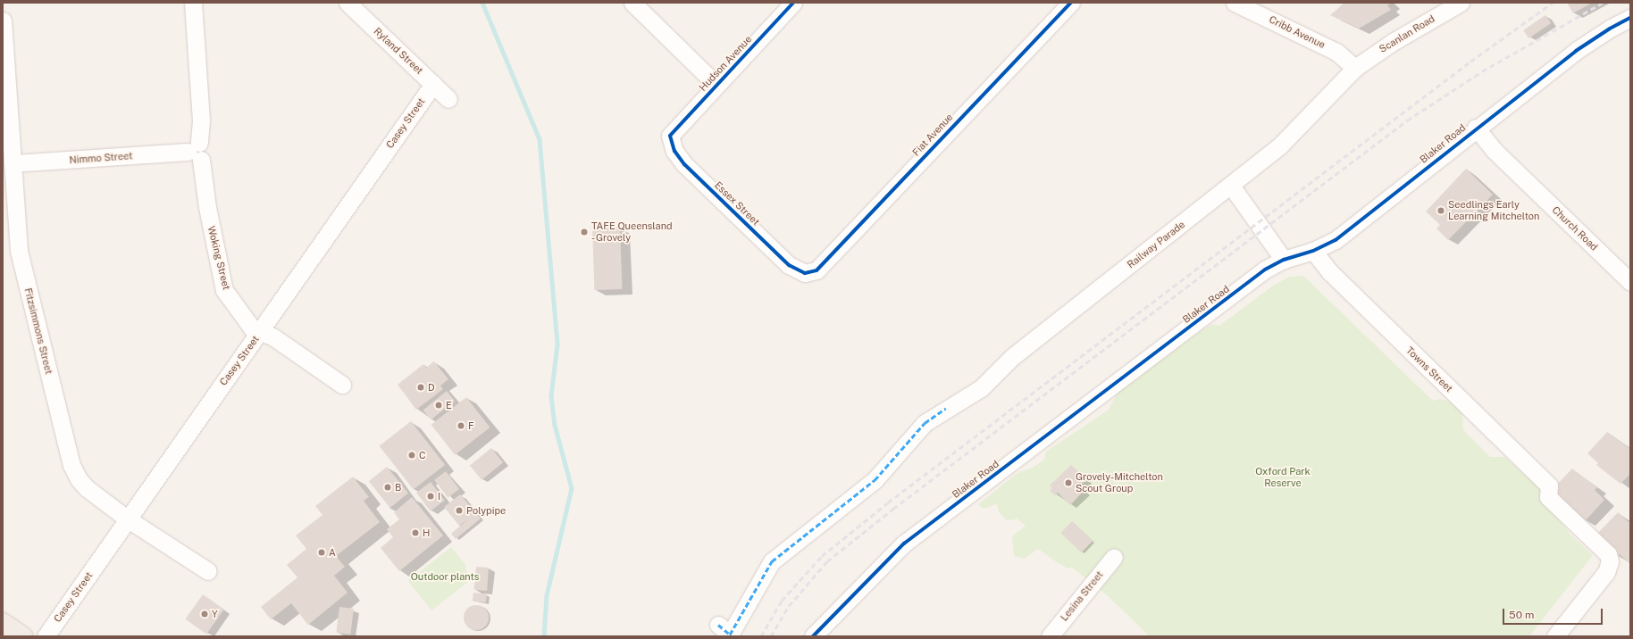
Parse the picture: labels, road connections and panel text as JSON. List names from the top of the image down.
{
  "streets": {
    "street": [
      "Cribb Avenue",
      "Scanlan Road",
      "Ryland Street",
      "Hudson Avenue",
      "Casey Street",
      "Fiat Avenue",
      "Blaker Road",
      "Nimmo Street",
      "Essex Street",
      "Church Road",
      "Railway Parade",
      "Woking Street",
      "Fitzsimmons Street",
      "Towns Street",
      "Lesina Street"
    ]
  },
  "crossings": [
    ["Cribb Avenue", "Scanlan Road"],
    ["Cribb Avenue", "Railway Parade"],
    ["Scanlan Road", "Railway Parade"],
    ["Ryland Street", "Casey Street"],
    ["Hudson Avenue", "Essex Street"],
    ["Casey Street", "Woking Street"],
    ["Casey Street", "Fitzsimmons Street"],
    ["Fiat Avenue", "Essex Street"],
    ["Blaker Road", "Church Road"],
    ["Blaker Road", "Towns Street"],
    ["Nimmo Street", "Woking Street"],
    ["Nimmo Street", "Fitzsimmons Street"]
  ],
  "parks": ["Oxford Park Reserve", "Outdoor plants"],
  "places": [
    "Seedlings Early Learning Mitchelton",
    "TAFE Queensland - Grovely",
    "D",
    "E",
    "F",
    "C",
    "Grovely-Mitchelton Scout Group",
    "B",
    "I",
    "Polypipe",
    "H",
    "A",
    "Y"
  ],
  "scale_bar": "50 m"
}
